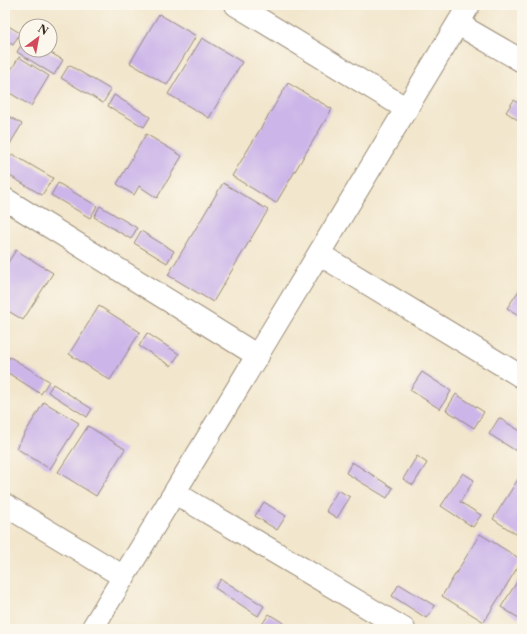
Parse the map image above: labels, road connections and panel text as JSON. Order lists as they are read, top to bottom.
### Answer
{
  "north": "top right"
}
